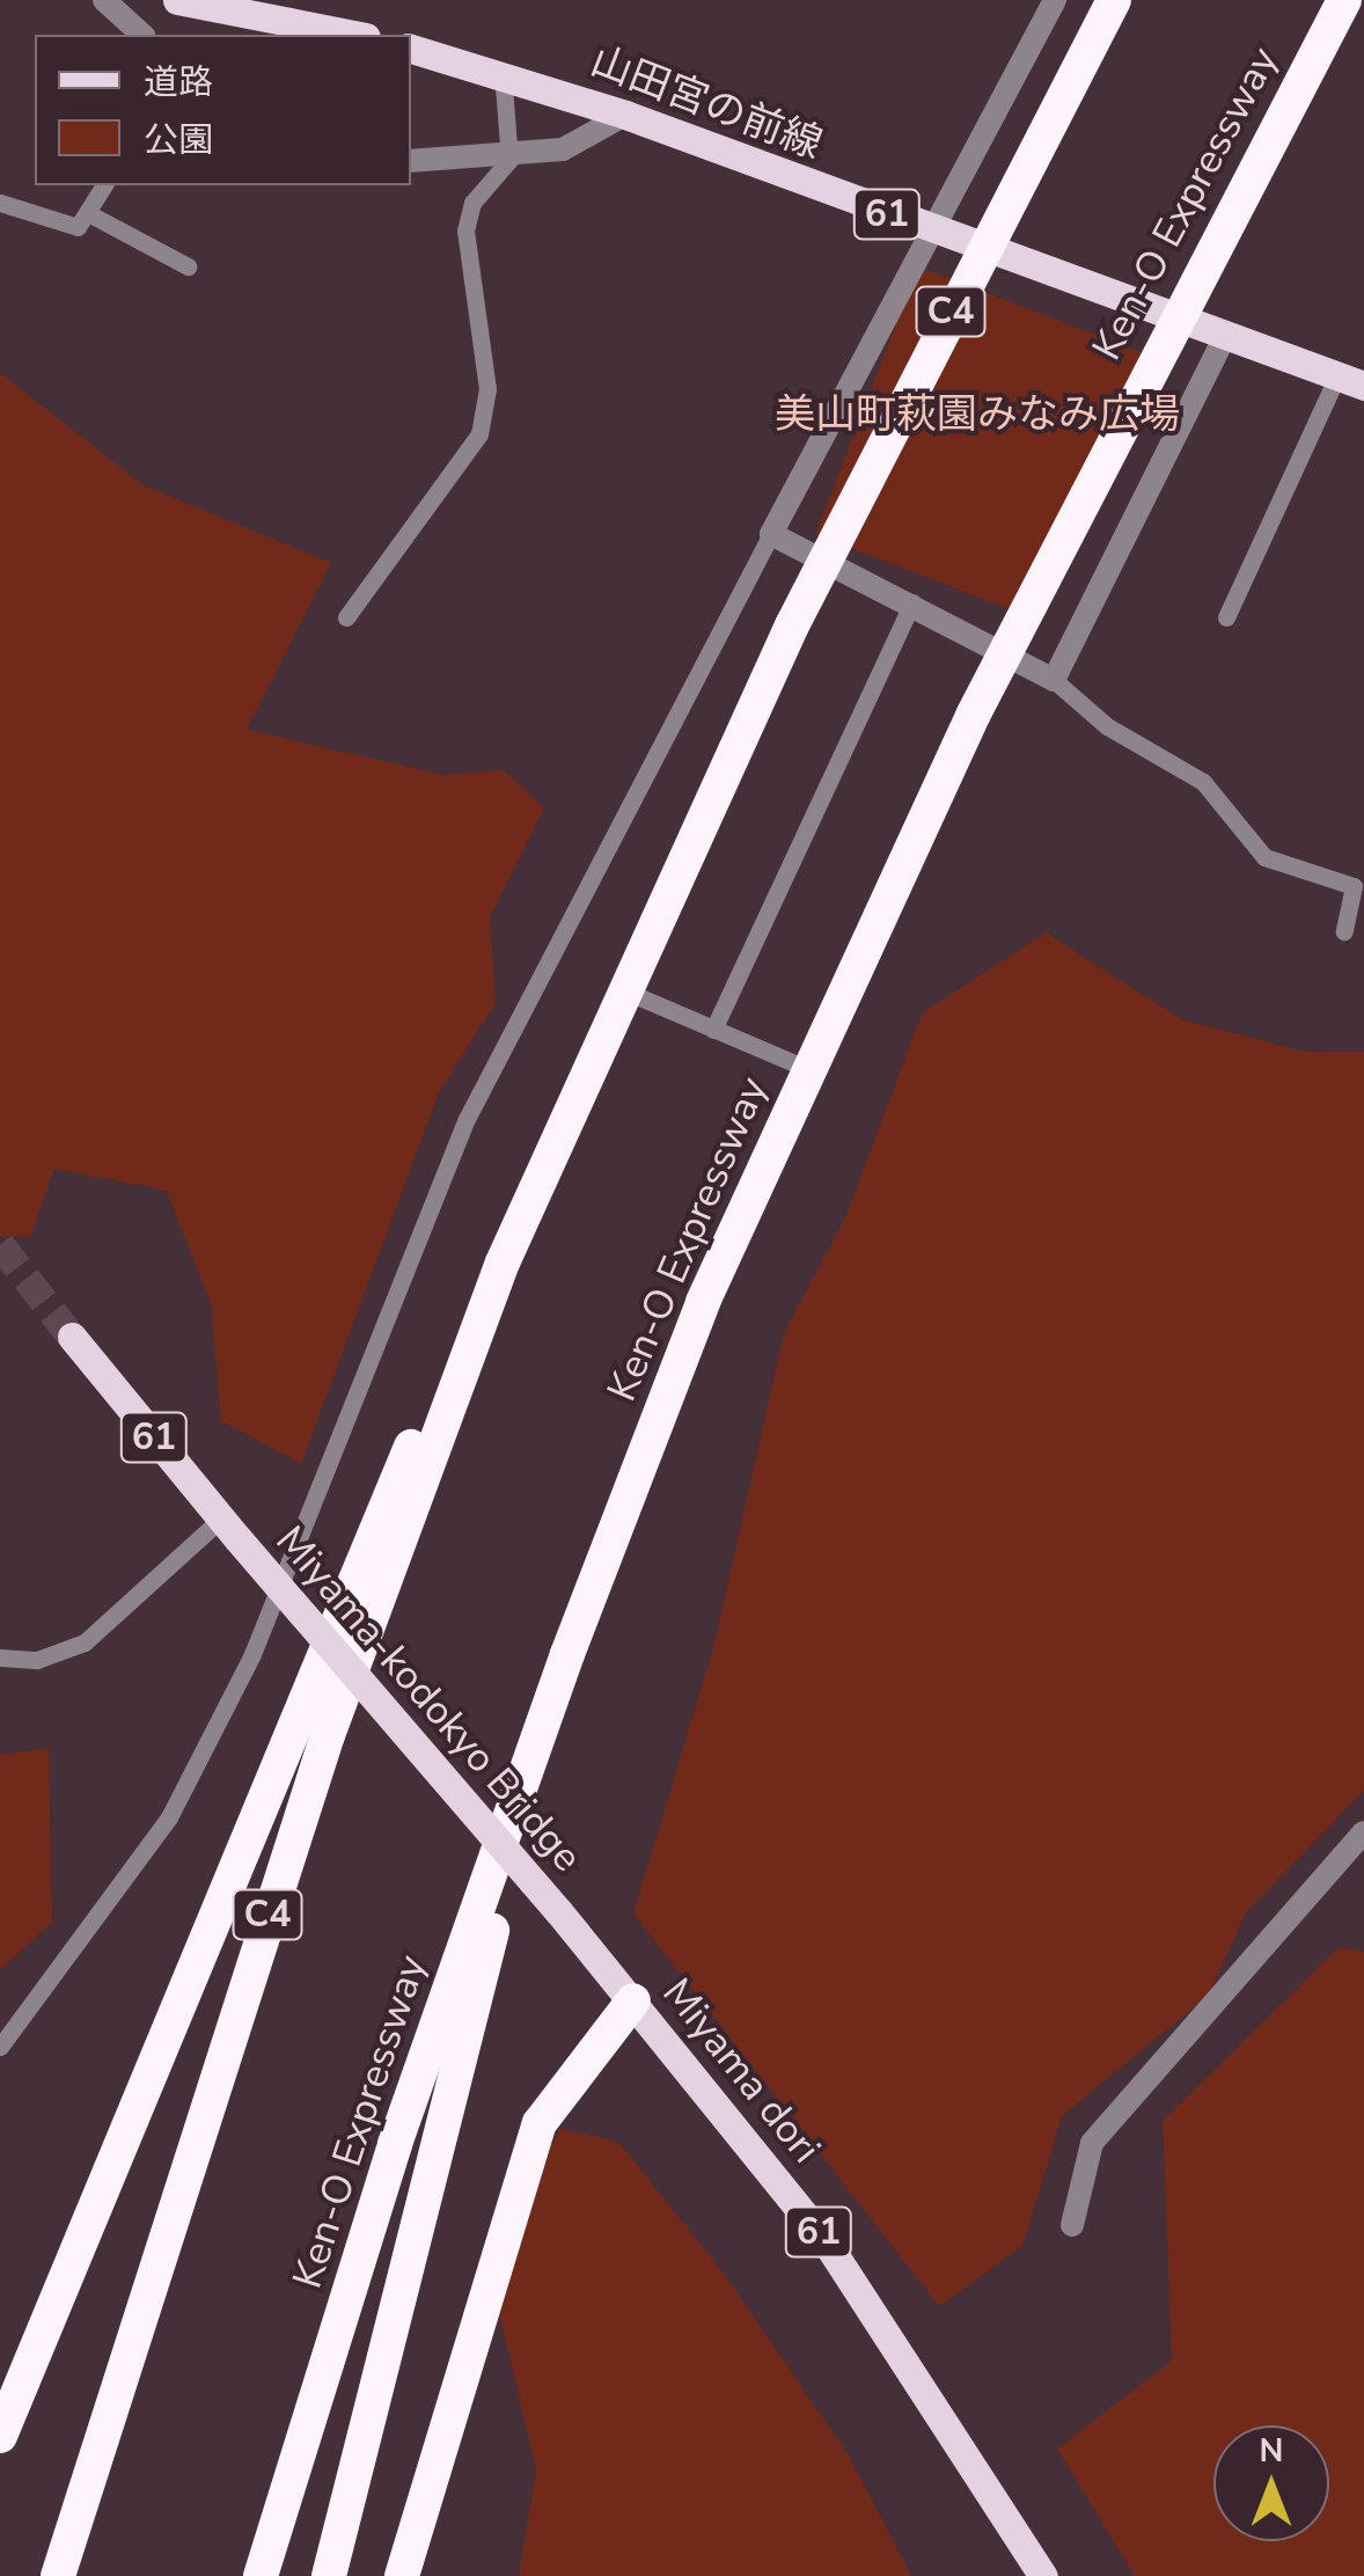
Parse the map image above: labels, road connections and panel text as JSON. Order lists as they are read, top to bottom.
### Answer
{
  "streets": {
    "highway": ["Ken-O Expressway", "C4"],
    "main road": [
      "山田宮の前線",
      "61",
      "Miyama-kodokyo Bridge",
      "Miyama dori"
    ]
  },
  "crossings": [
    ["61", "Miyama-kodokyo Bridge"],
    ["Miyama-kodokyo Bridge", "Miyama dori"]
  ],
  "parks": ["美山町萩園みなみ広場"],
  "legend": ["道路", "公園"],
  "north": "top"
}
